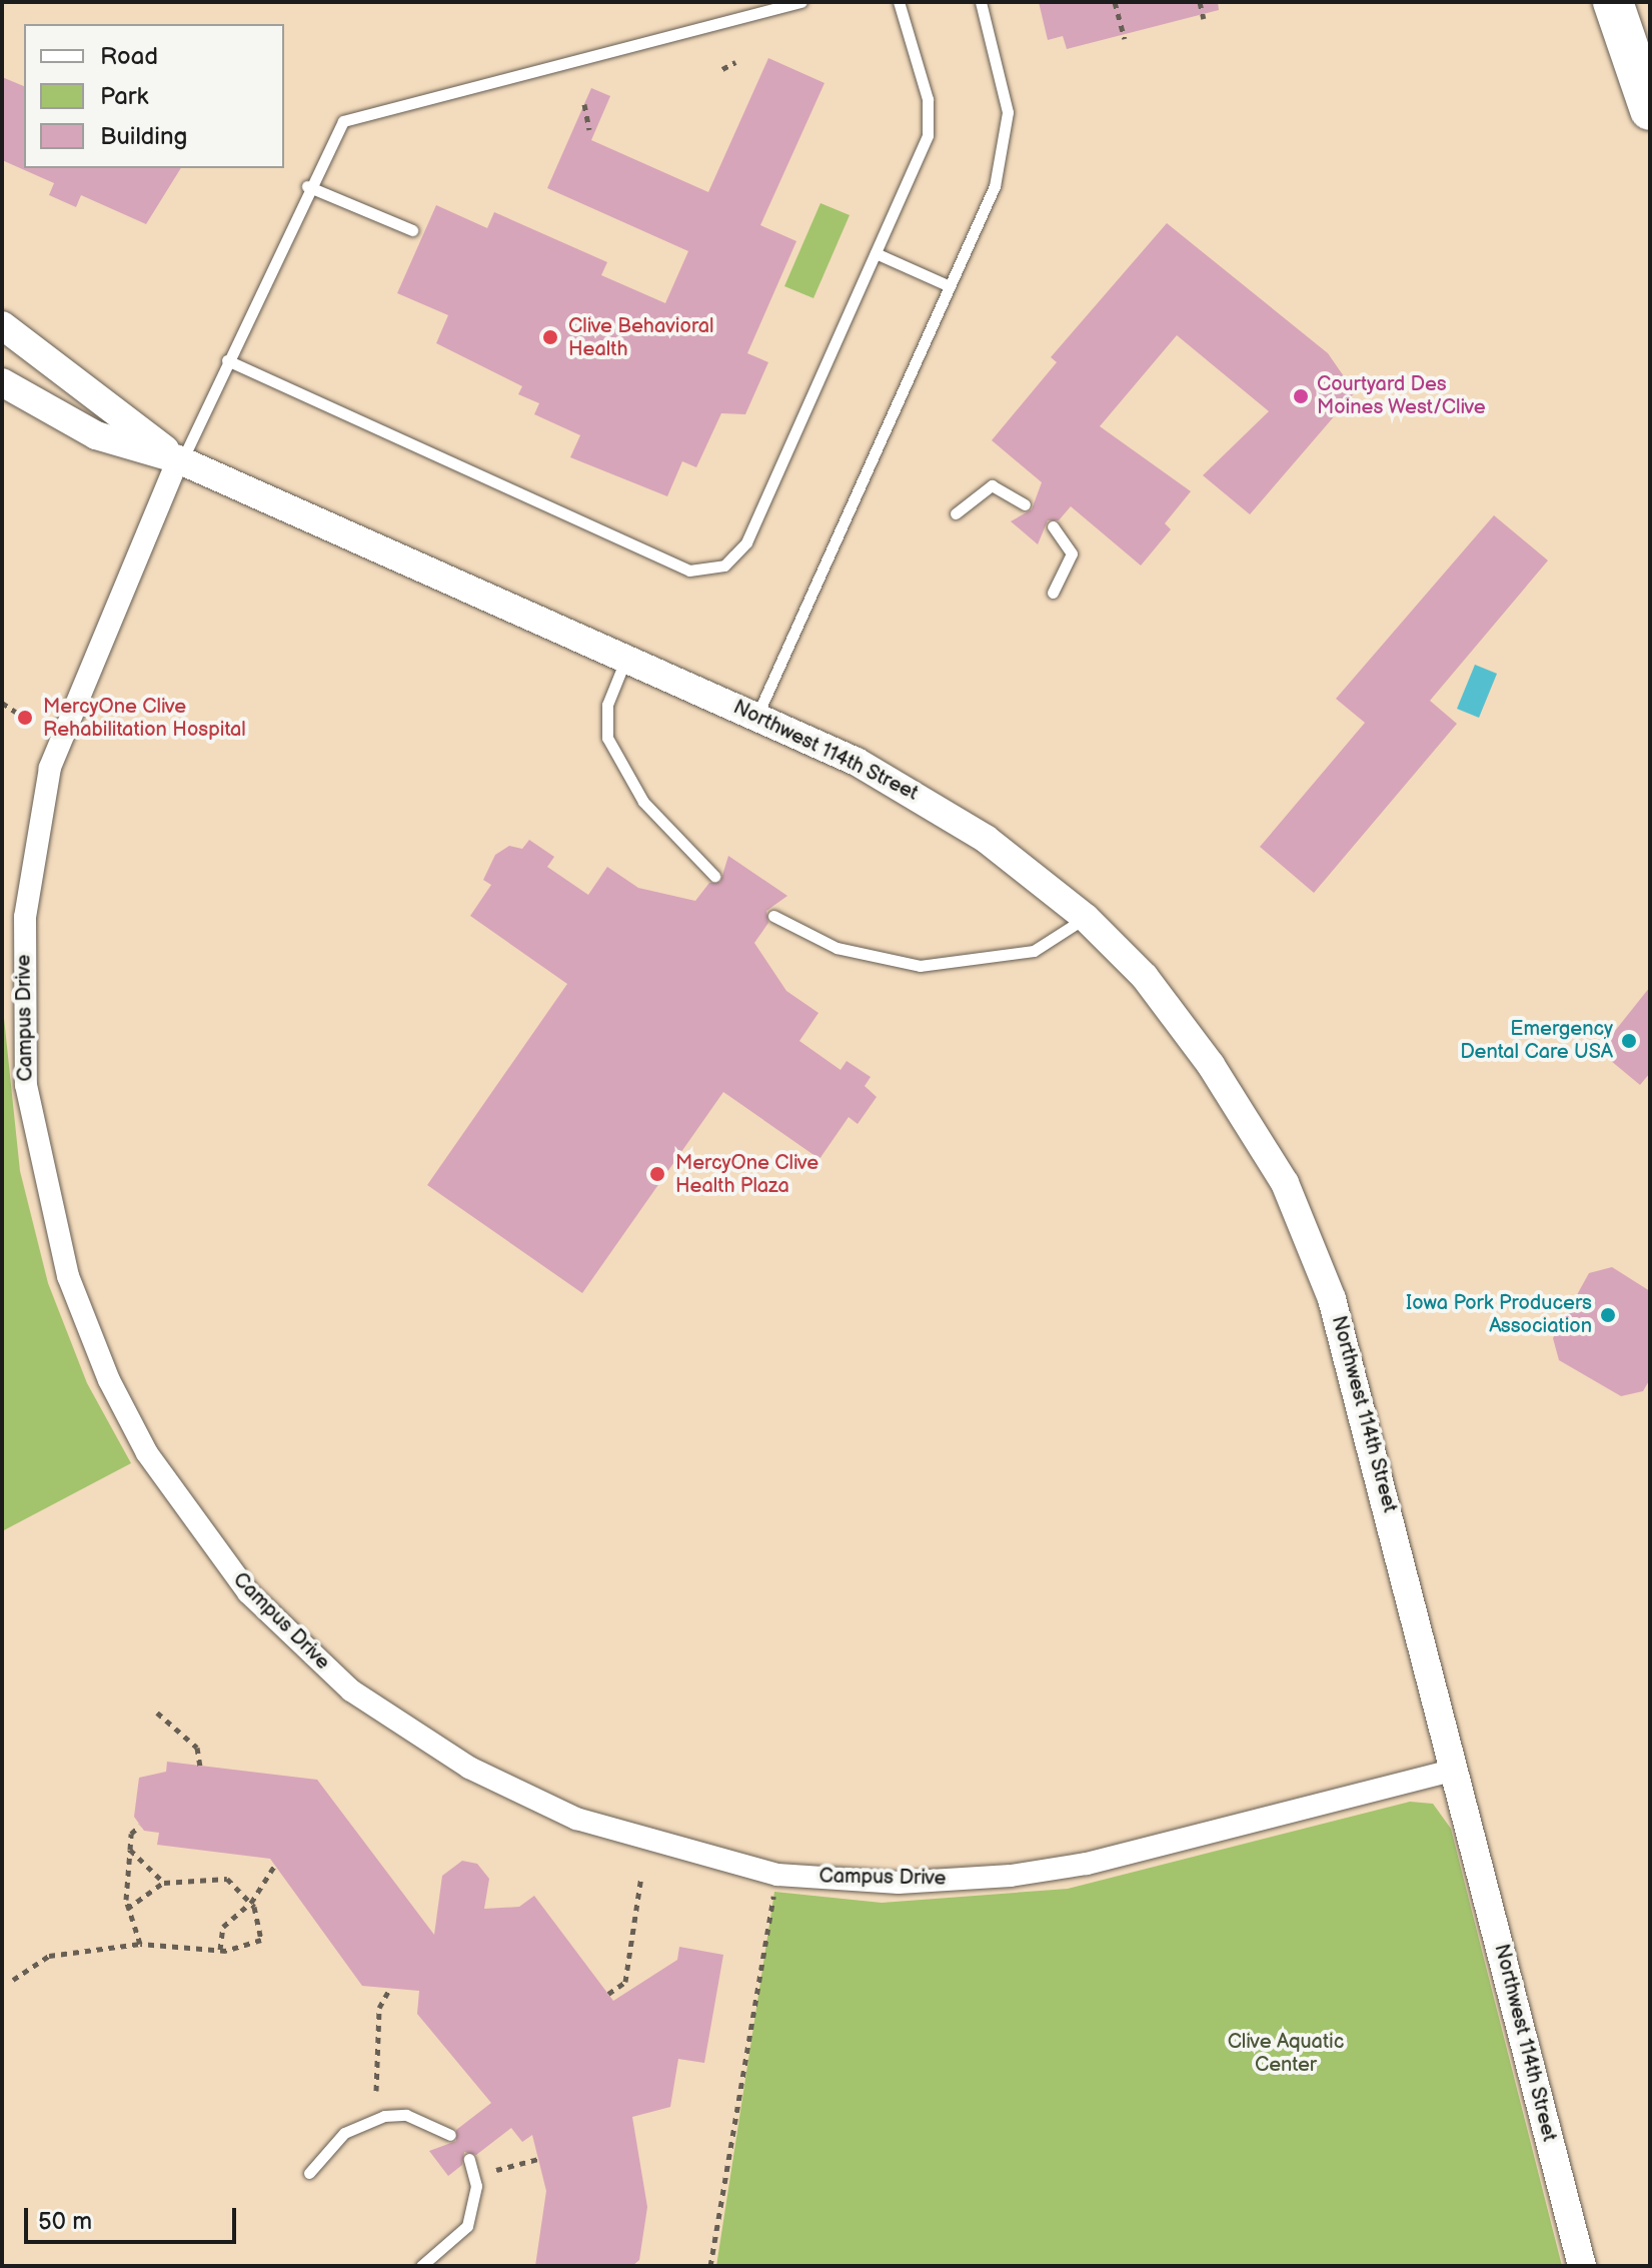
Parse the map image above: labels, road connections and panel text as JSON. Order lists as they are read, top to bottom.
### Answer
{
  "streets": {
    "street": ["Northwest 114th Street", "Campus Drive"]
  },
  "crossings": [
    ["Northwest 114th Street", "Campus Drive"]
  ],
  "parks": ["Clive Aquatic Center"],
  "places": [
    "Clive Behavioral Health",
    "Courtyard Des Moines West/Clive",
    "MercyOne Clive Rehabilitation Hospital",
    "Emergency Dental Care USA",
    "MercyOne Clive Health Plaza",
    "Iowa Pork Producers Association"
  ],
  "legend": ["Road", "Park", "Building"],
  "scale_bar": "50 m"
}
